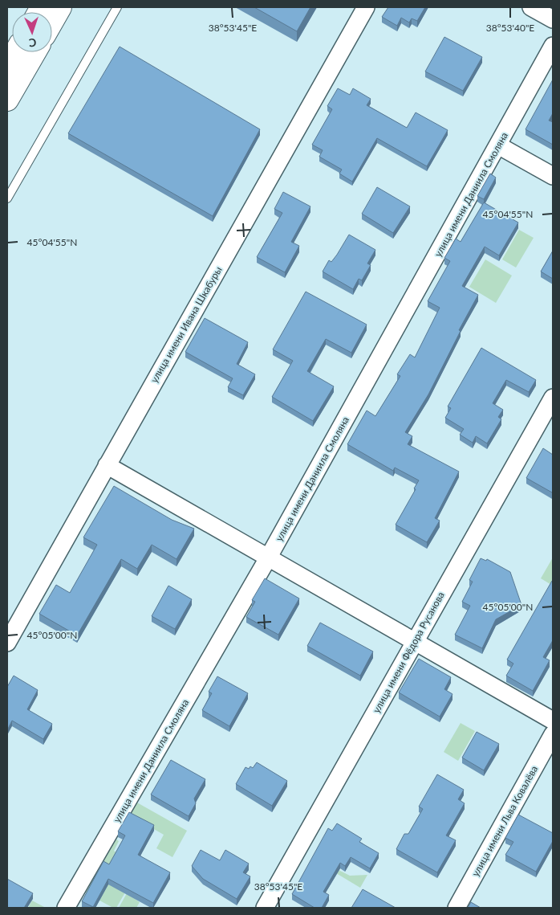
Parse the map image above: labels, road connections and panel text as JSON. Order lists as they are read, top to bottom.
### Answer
{
  "streets": {
    "street": [
      "улица имени Даниила Смоляна",
      "улица имени Ивана Шкабуры",
      "улица имени Фёдора Русанова",
      "улица имени Льва Ковалёва"
    ]
  },
  "north": "bottom",
  "coordinates": [
    "38°53'40\"E",
    "38°53'45\"E",
    "45°04'55\"N",
    "45°05'00\"N"
  ]
}
